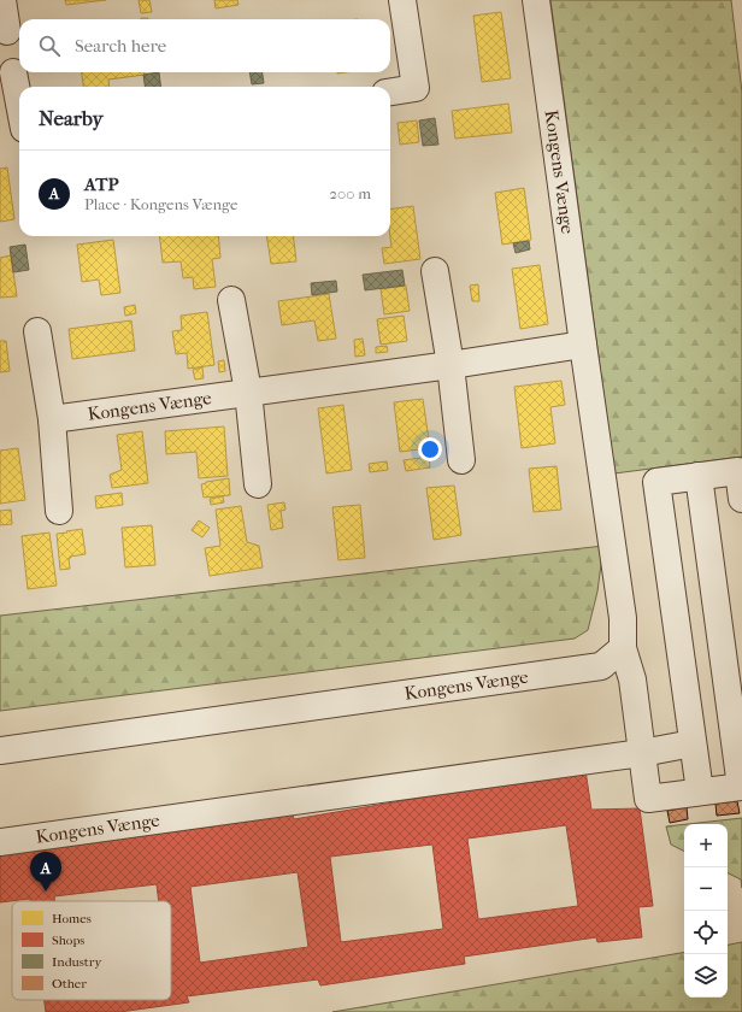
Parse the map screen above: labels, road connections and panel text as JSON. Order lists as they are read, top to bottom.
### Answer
{
  "streets": {
    "street": ["Kongens Vænge"]
  },
  "legend": [
    "Homes",
    "Shops",
    "Industry",
    "Other"
  ],
  "page": {
    "search": "Search here",
    "heading": "Nearby",
    "list": [
      {
        "mark": "A",
        "name": "ATP",
        "note": "Place · Kongens Vænge",
        "value": "200 m"
      }
    ],
    "map_buttons": ["+", "−"],
    "pins": "A"
  }
}
